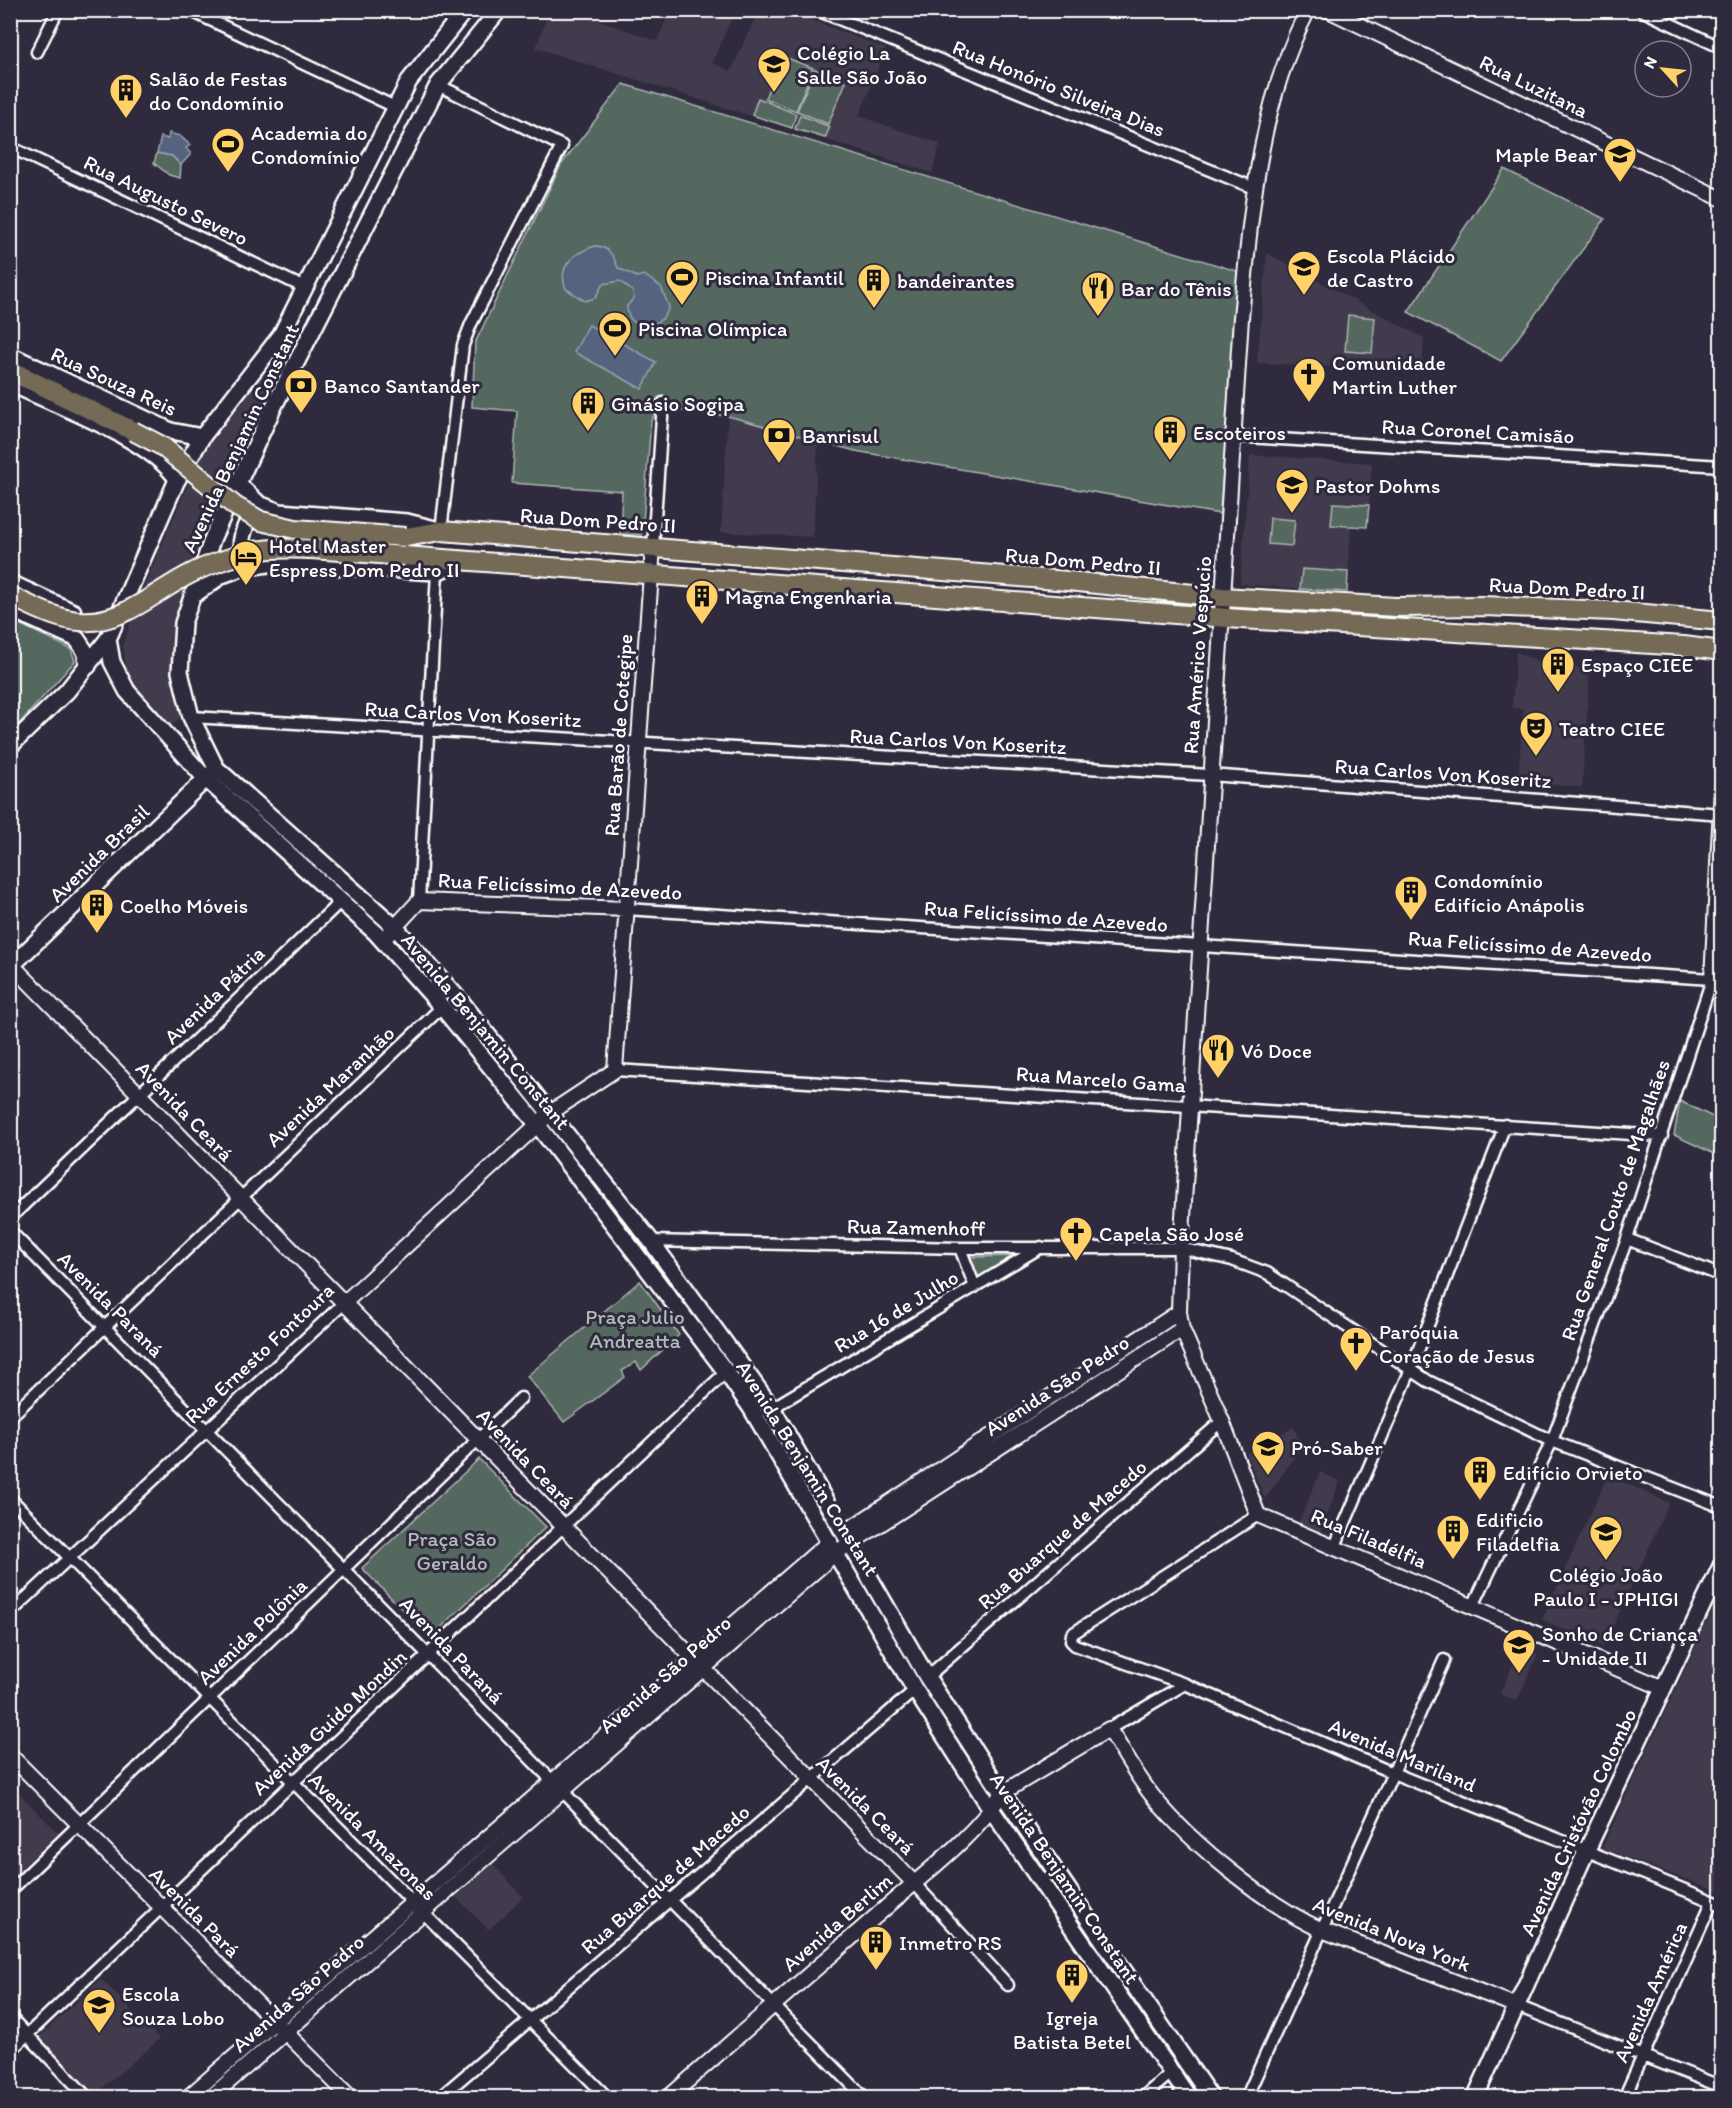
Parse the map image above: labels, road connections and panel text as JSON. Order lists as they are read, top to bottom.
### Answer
{
  "streets": {
    "main road": [
      "Rua Souza Reis",
      "Avenida Benjamin Constant",
      "Rua Dom Pedro II",
      "Avenida Brasil",
      "Avenida Cristóvão Colombo"
    ],
    "street": [
      "Rua Luzitana",
      "Rua Honório Silveira Dias",
      "Rua Augusto Severo",
      "Rua Coronel Camisão",
      "Rua Américo Vespúcio",
      "Rua Carlos Von Koseritz",
      "Rua Barão de Cotegipe",
      "Rua Felicíssimo de Azevedo",
      "Avenida Pátria",
      "Rua Marcelo Gama",
      "Avenida Maranhão",
      "Avenida Ceará",
      "Rua General Couto de Magalhães",
      "Rua Zamenhoff",
      "Avenida Paraná",
      "Rua 16 de Julho",
      "Rua Ernesto Fontoura",
      "Avenida São Pedro",
      "Rua Buarque de Macedo",
      "Rua Filadélfia",
      "Avenida Polônia",
      "Avenida Guido Mondin",
      "Avenida Mariland",
      "Avenida Amazonas",
      "Avenida Pará",
      "Avenida Berlim",
      "Avenida Nova York",
      "Avenida América"
    ]
  },
  "crossings": [
    ["Rua Honório Silveira Dias", "Rua Américo Vespúcio"],
    ["Rua Augusto Severo", "Avenida Benjamin Constant"],
    ["Rua Souza Reis", "Avenida Benjamin Constant"],
    ["Rua Coronel Camisão", "Rua Américo Vespúcio"],
    ["Avenida Benjamin Constant", "Rua Dom Pedro II"],
    ["Avenida Benjamin Constant", "Rua Carlos Von Koseritz"],
    ["Avenida Benjamin Constant", "Avenida Brasil"],
    ["Avenida Benjamin Constant", "Rua Felicíssimo de Azevedo"],
    ["Avenida Benjamin Constant", "Avenida Pátria"],
    ["Avenida Benjamin Constant", "Avenida Maranhão"],
    ["Avenida Benjamin Constant", "Rua Zamenhoff"],
    ["Avenida Benjamin Constant", "Rua 16 de Julho"],
    ["Avenida Benjamin Constant", "Rua Ernesto Fontoura"],
    ["Avenida Benjamin Constant", "Avenida São Pedro"],
    ["Avenida Benjamin Constant", "Rua Buarque de Macedo"],
    ["Avenida Benjamin Constant", "Avenida Guido Mondin"],
    ["Avenida Benjamin Constant", "Avenida Berlim"],
    ["Rua Dom Pedro II", "Rua Américo Vespúcio"],
    ["Rua Dom Pedro II", "Rua Barão de Cotegipe"],
    ["Rua Américo Vespúcio", "Rua Carlos Von Koseritz"],
    ["Rua Américo Vespúcio", "Rua Felicíssimo de Azevedo"],
    ["Rua Américo Vespúcio", "Rua Marcelo Gama"],
    ["Rua Américo Vespúcio", "Rua Zamenhoff"],
    ["Rua Américo Vespúcio", "Avenida São Pedro"],
    ["Rua Carlos Von Koseritz", "Rua Barão de Cotegipe"],
    ["Rua Carlos Von Koseritz", "Rua General Couto de Magalhães"],
    ["Rua Barão de Cotegipe", "Rua Felicíssimo de Azevedo"],
    ["Rua Barão de Cotegipe", "Rua Marcelo Gama"],
    ["Avenida Brasil", "Avenida Ceará"],
    ["Rua Felicíssimo de Azevedo", "Rua General Couto de Magalhães"],
    ["Avenida Pátria", "Avenida Ceará"],
    ["Rua Marcelo Gama", "Rua General Couto de Magalhães"],
    ["Avenida Maranhão", "Avenida Ceará"],
    ["Avenida Maranhão", "Avenida Paraná"],
    ["Avenida Ceará", "Rua Ernesto Fontoura"],
    ["Avenida Ceará", "Avenida São Pedro"],
    ["Avenida Ceará", "Rua Buarque de Macedo"],
    ["Avenida Ceará", "Avenida Polônia"],
    ["Avenida Ceará", "Avenida Guido Mondin"],
    ["Avenida Ceará", "Avenida Berlim"],
    ["Rua General Couto de Magalhães", "Rua Zamenhoff"],
    ["Rua General Couto de Magalhães", "Rua Filadélfia"],
    ["Rua Zamenhoff", "Rua 16 de Julho"],
    ["Avenida Paraná", "Rua Ernesto Fontoura"],
    ["Avenida Paraná", "Avenida São Pedro"],
    ["Avenida Paraná", "Rua Buarque de Macedo"],
    ["Avenida Paraná", "Avenida Polônia"],
    ["Avenida Paraná", "Avenida Guido Mondin"],
    ["Avenida Paraná", "Avenida Berlim"],
    ["Rua Ernesto Fontoura", "Avenida Amazonas"],
    ["Avenida São Pedro", "Avenida Amazonas"],
    ["Avenida São Pedro", "Avenida Pará"],
    ["Rua Buarque de Macedo", "Avenida Amazonas"],
    ["Rua Filadélfia", "Avenida Mariland"],
    ["Rua Filadélfia", "Avenida Cristóvão Colombo"],
    ["Avenida Polônia", "Avenida Amazonas"],
    ["Avenida Polônia", "Avenida Pará"],
    ["Avenida Guido Mondin", "Avenida Amazonas"],
    ["Avenida Guido Mondin", "Avenida Pará"],
    ["Avenida Mariland", "Avenida Cristóvão Colombo"],
    ["Avenida Mariland", "Avenida Berlim"],
    ["Avenida Mariland", "Avenida América"],
    ["Avenida Cristóvão Colombo", "Avenida Nova York"],
    ["Avenida Berlim", "Avenida Nova York"],
    ["Avenida Nova York", "Avenida América"]
  ],
  "parks": ["Praça Julio Andreatta", "Praça São Geraldo"],
  "places": {
    "school or university": [
      "Colégio La Salle São João",
      "Maple Bear",
      "Escola Plácido de Castro",
      "Pastor Dohms",
      "Pró-Saber",
      "Colégio João Paulo I - JPHIGI",
      "Sonho de Criança - Unidade II",
      "Escola Souza Lobo"
    ],
    "building": [
      "Salão de Festas do Condomínio",
      "bandeirantes",
      "Ginásio Sogipa",
      "Escoteiros",
      "Magna Engenharia",
      "Espaço CIEE",
      "Condomínio Edifício Anápolis",
      "Coelho Móveis",
      "Edifício Orvieto",
      "Edificio Filadelfia",
      "Inmetro RS",
      "Igreja Batista Betel"
    ],
    "sports": ["Academia do Condomínio", "Piscina Infantil", "Piscina Olímpica"],
    "restaurant": ["Bar do Tênis", "Vó Doce"],
    "church": ["Comunidade Martin Luther", "Capela São José", "Paróquia Coração de Jesus"],
    "bank": ["Banco Santander", "Banrisul"],
    "hotel": ["Hotel Master Espress Dom Pedro II"],
    "theatre": ["Teatro CIEE"]
  },
  "north": "top left"
}
